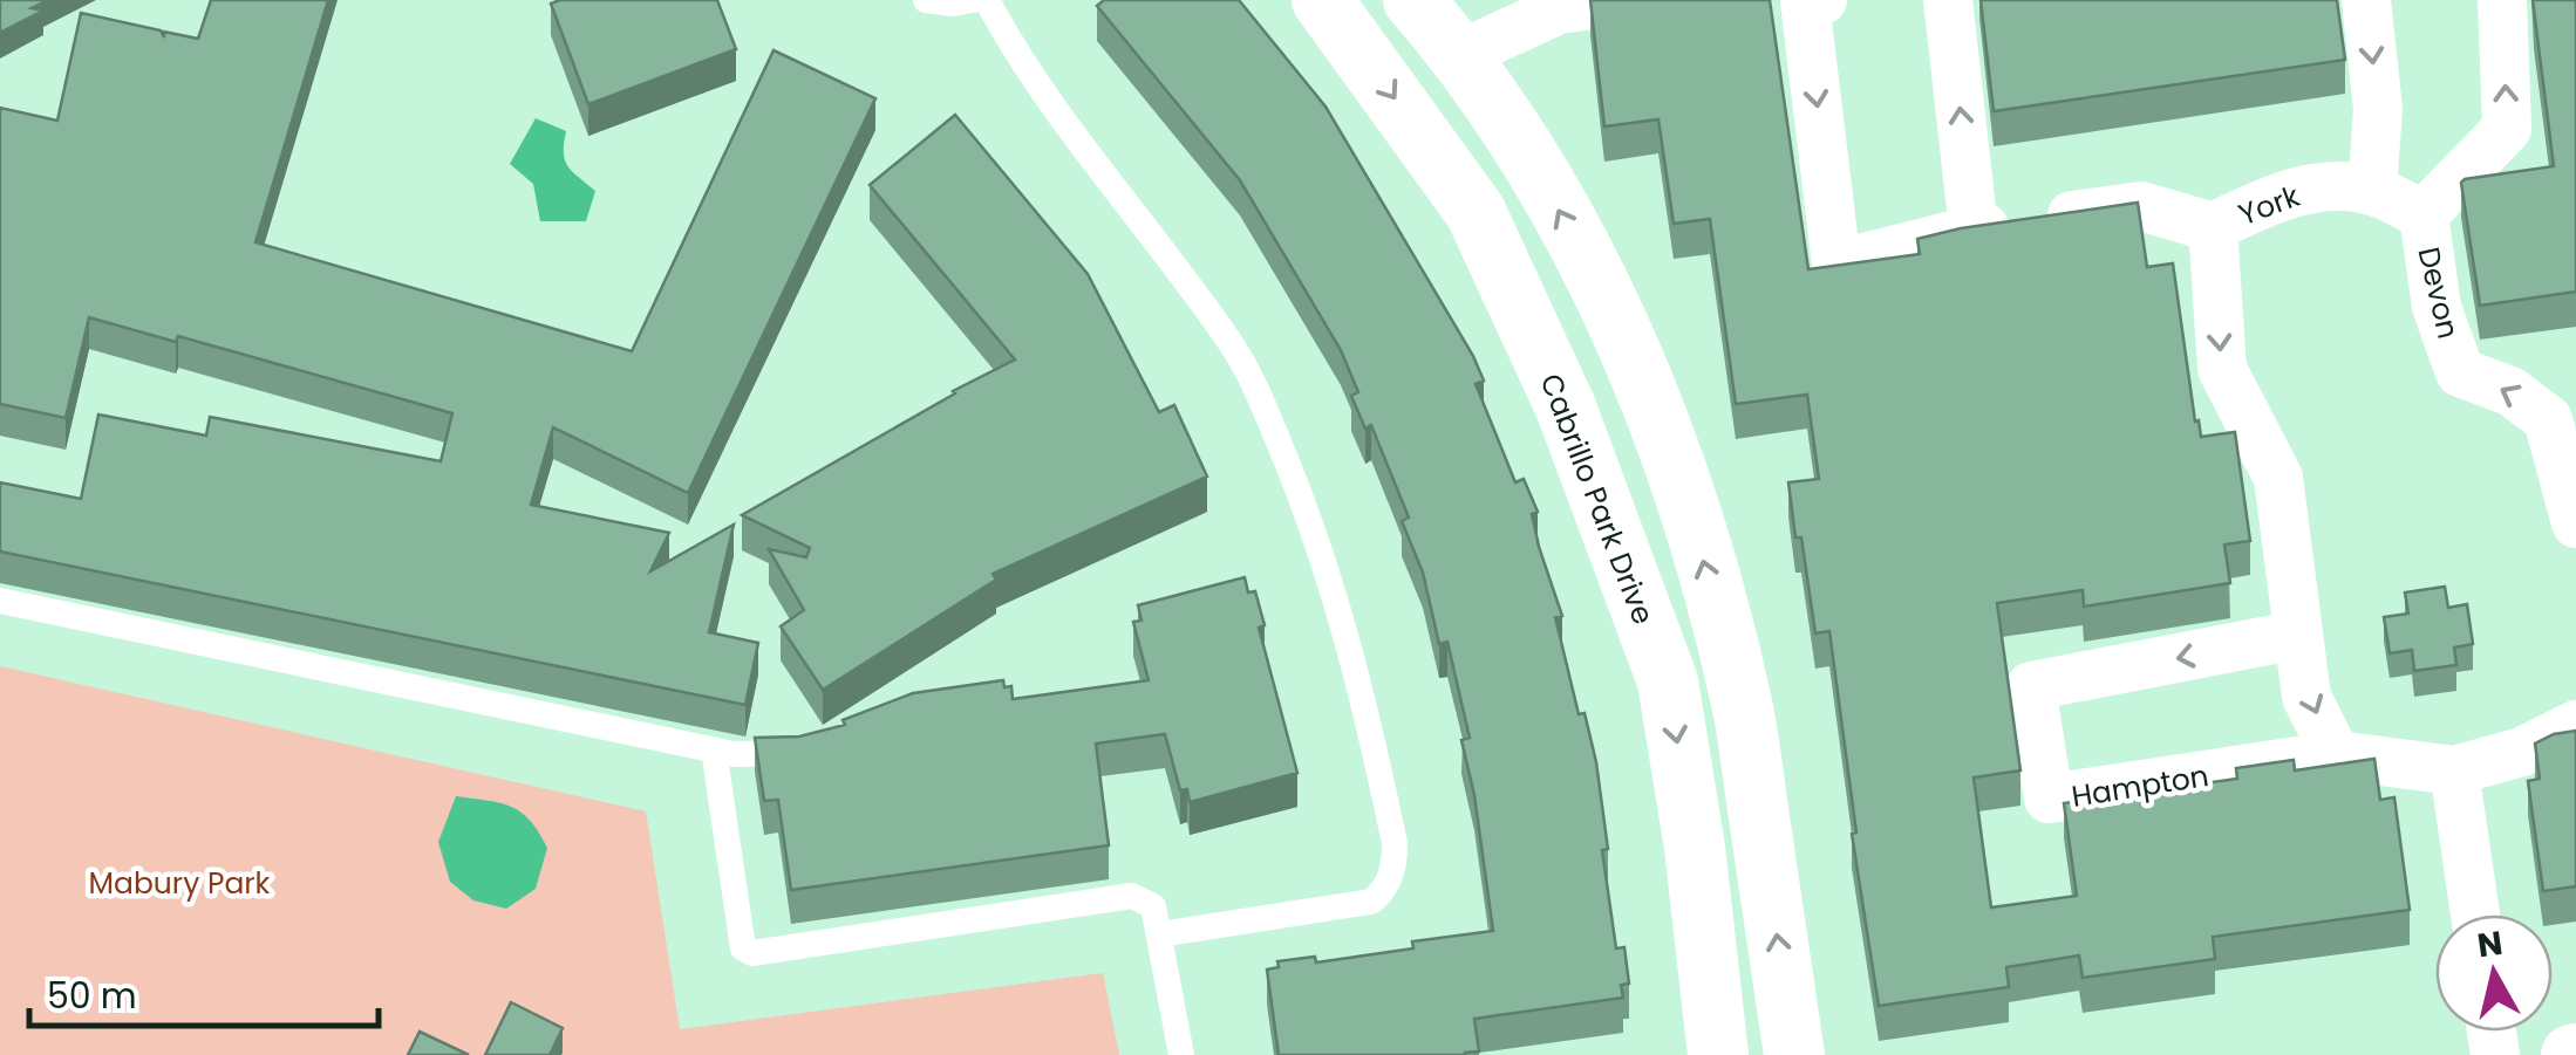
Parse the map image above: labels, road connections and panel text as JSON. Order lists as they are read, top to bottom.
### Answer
{
  "streets": {
    "street": [
      "York",
      "Devon",
      "Cabrillo Park Drive",
      "Hampton"
    ]
  },
  "crossings": [
    ["York", "Devon"]
  ],
  "parks": ["Mabury Park"],
  "scale_bar": "50 m",
  "north": "top"
}
